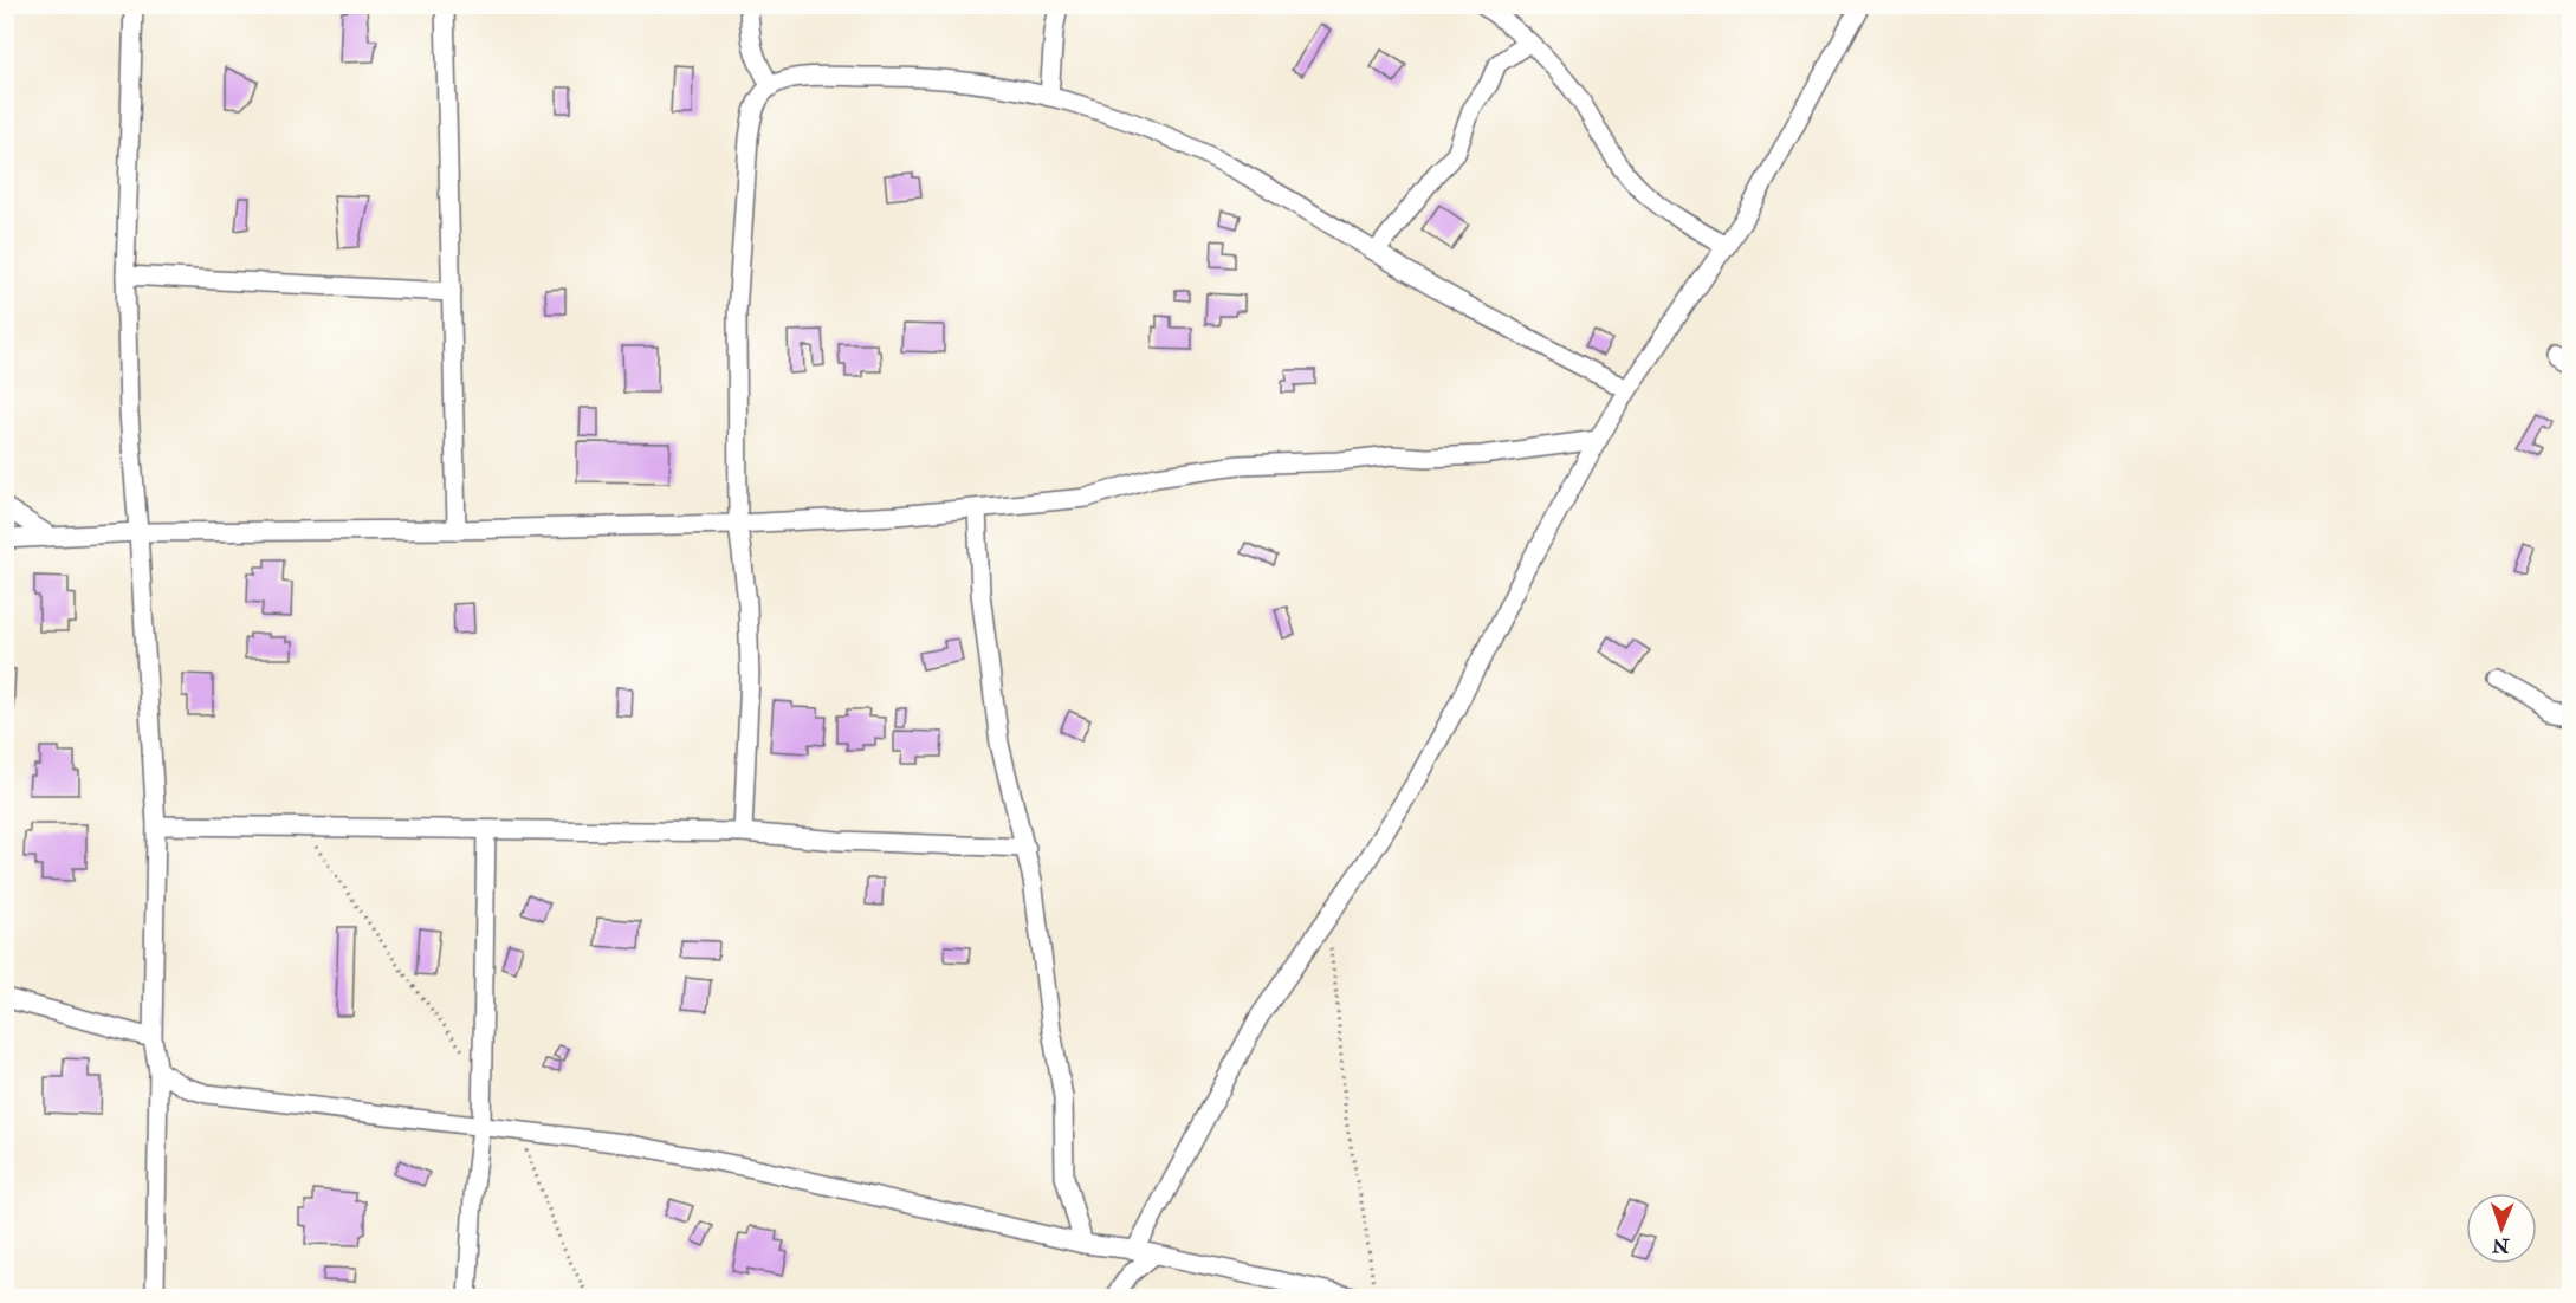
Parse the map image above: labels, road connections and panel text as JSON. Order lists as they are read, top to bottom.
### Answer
{
  "north": "bottom"
}
